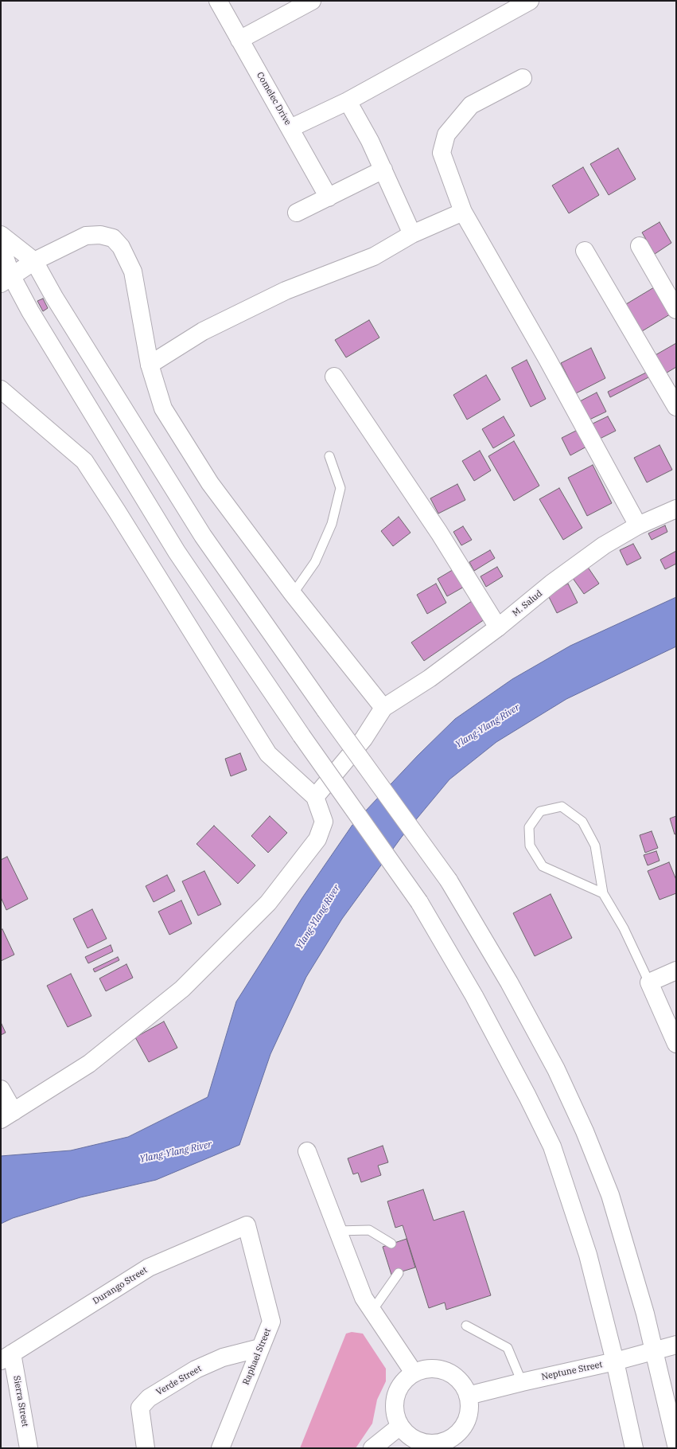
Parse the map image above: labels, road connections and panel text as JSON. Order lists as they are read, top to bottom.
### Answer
{
  "streets": {
    "street": [
      "Comelec Drive",
      "M. Salud",
      "Durango Street",
      "Raphael Street",
      "Neptune Street",
      "Verde Street",
      "Sierra Street"
    ]
  },
  "crossings": [
    ["Durango Street", "Raphael Street"],
    ["Durango Street", "Sierra Street"],
    ["Raphael Street", "Verde Street"]
  ],
  "water": ["Ylang-Ylang River"]
}
